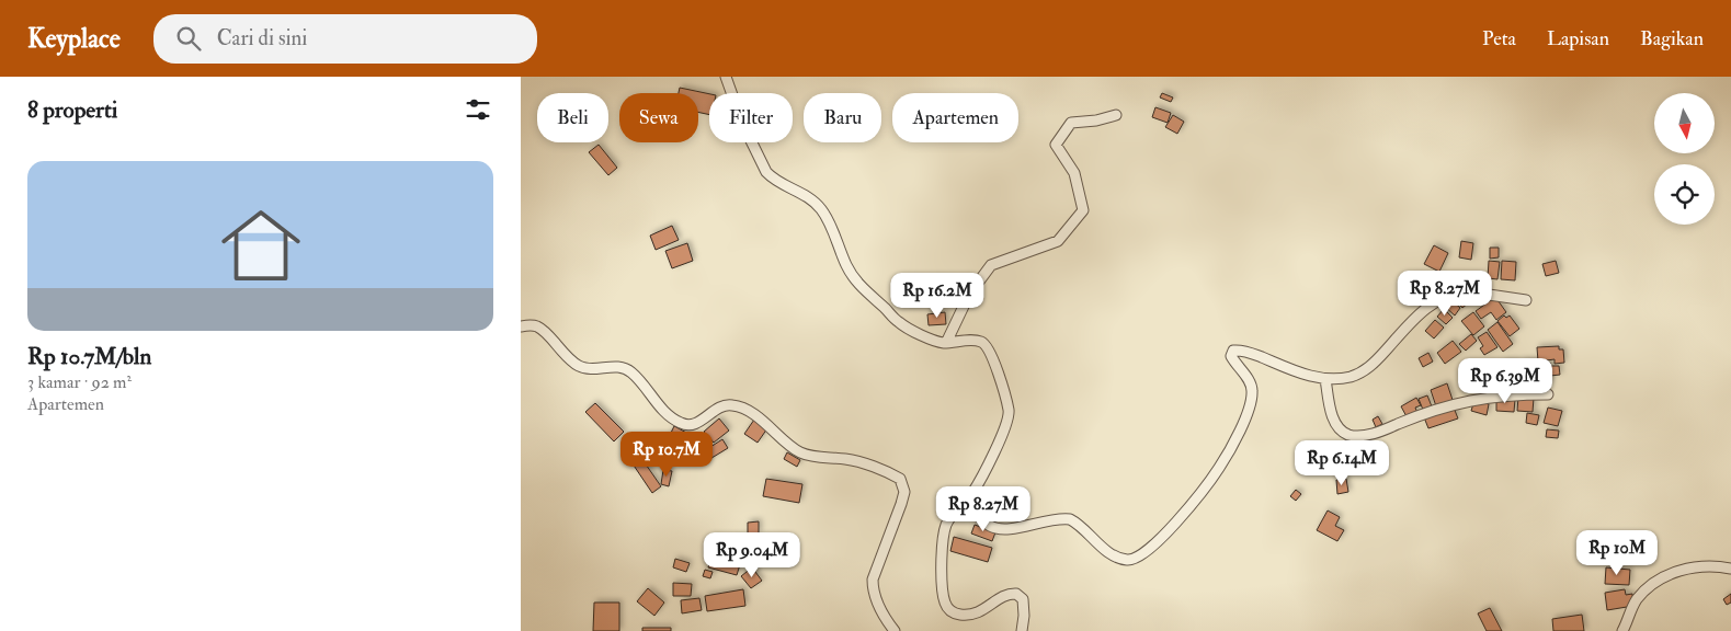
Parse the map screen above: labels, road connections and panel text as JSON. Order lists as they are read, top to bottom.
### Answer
{
  "north": "bottom",
  "page": {
    "header": "Keyplace",
    "search": "Cari di sini",
    "nav": ["Peta", "Lapisan", "Bagikan"],
    "heading": "8 properti",
    "chip": [
      "Beli",
      "Sewa",
      "Filter",
      "Baru",
      "Apartemen"
    ],
    "list": [
      {
        "name": "Rp 10.7M/bln",
        "note": "3 kamar · 92 m² · Apartemen"
      }
    ],
    "price": [
      "Rp 8.27M",
      "Rp 16.2M",
      "Rp 6.39M",
      "Rp 10.7M",
      "Rp 6.14M",
      "Rp 8.27M",
      "Rp 10M",
      "Rp 9.04M"
    ]
  }
}
